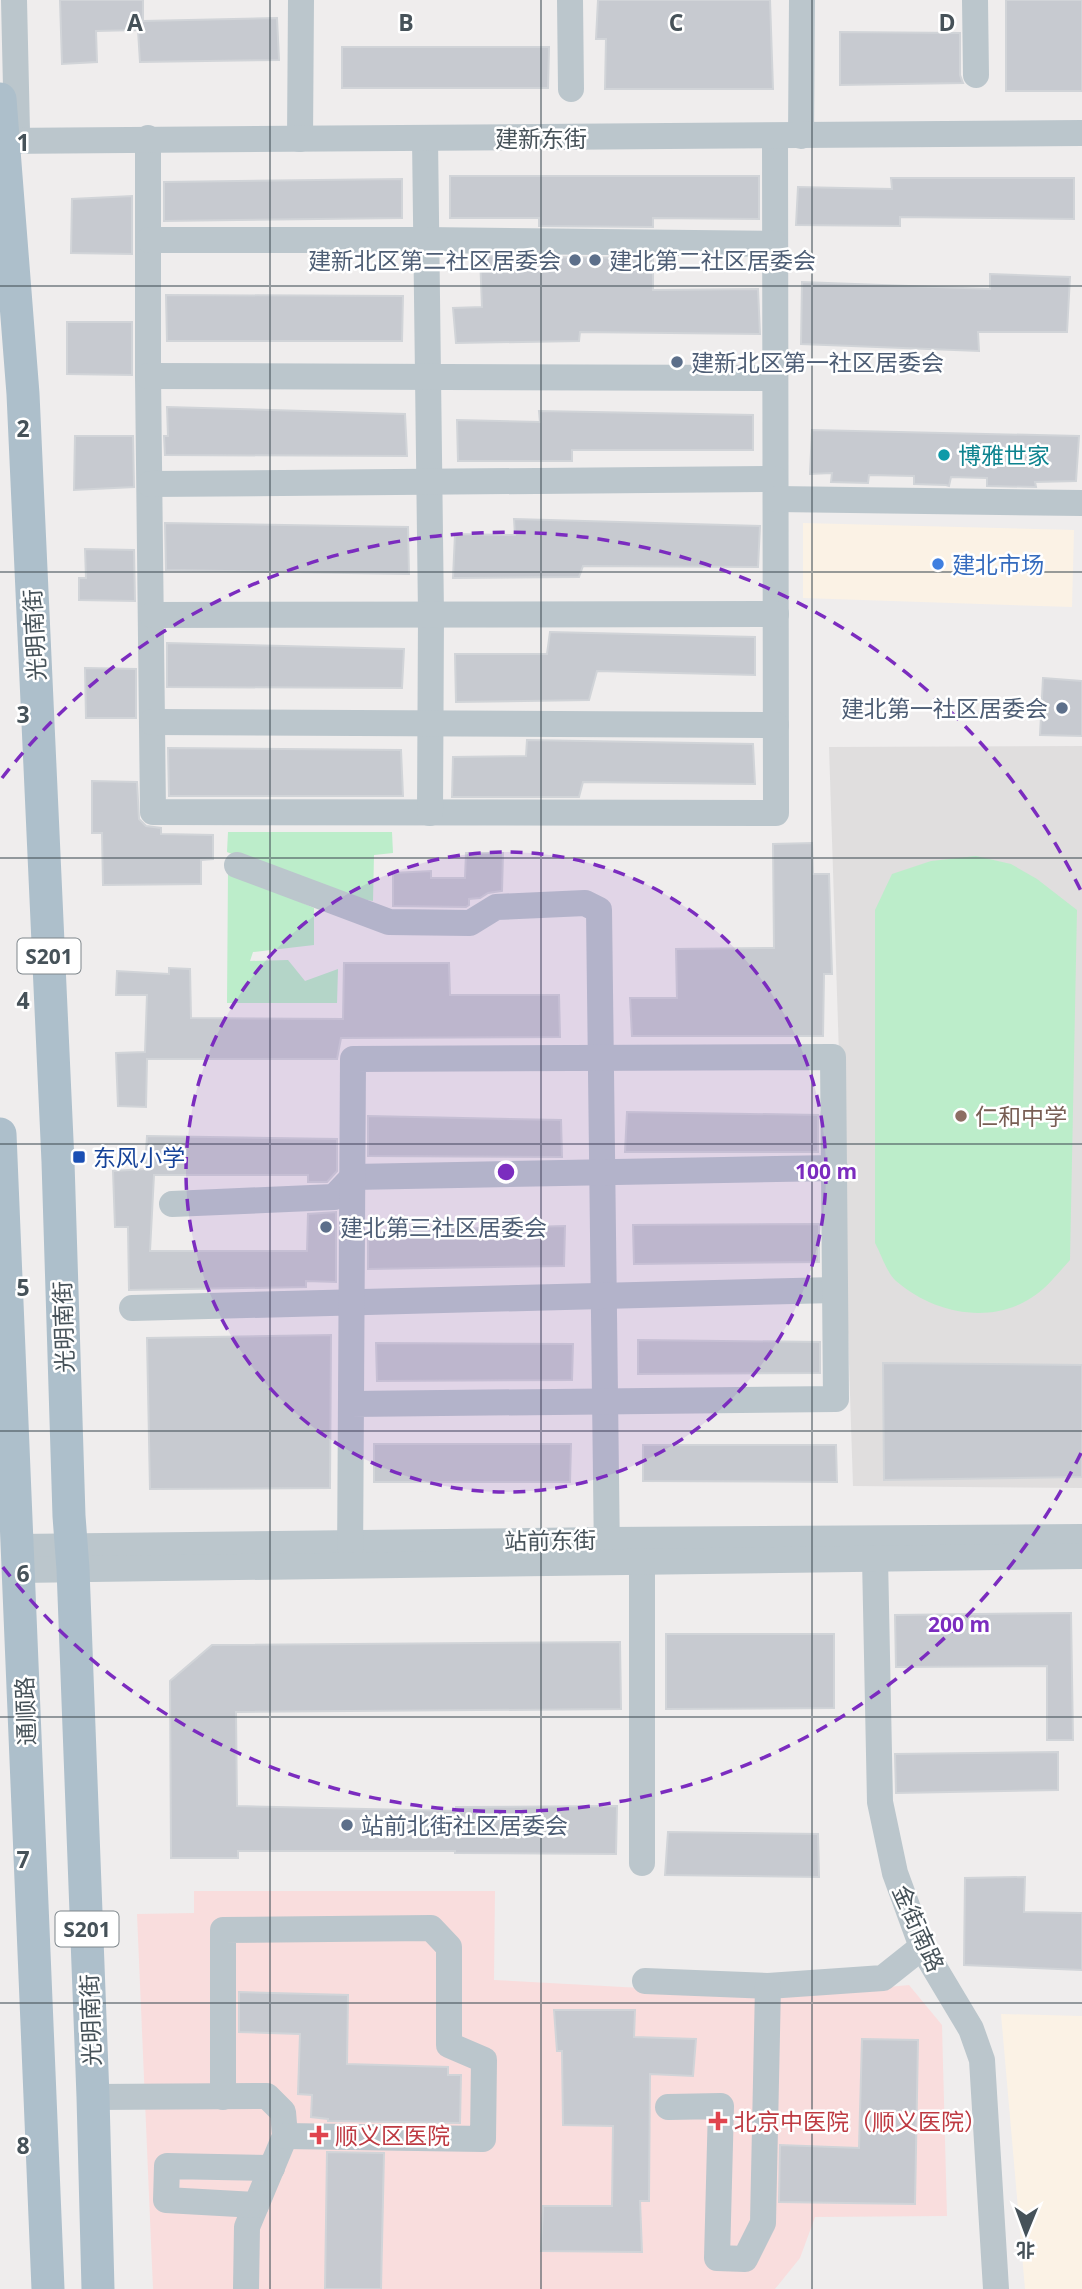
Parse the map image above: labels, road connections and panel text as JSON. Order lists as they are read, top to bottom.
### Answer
{
  "streets": {
    "main road": ["光明南街", "S201", "通顺路"],
    "street": ["建新东街", "站前东街", "金街南路"]
  },
  "crossings": [
    ["建新东街", "S201"],
    ["光明南街", "S201"],
    ["光明南街", "站前东街"],
    ["站前东街", "通顺路"],
    ["站前东街", "金街南路"]
  ],
  "places": {
    "other": [
      "建新北区第二社区居委会",
      "建北第二社区居委会",
      "建新北区第一社区居委会",
      "博雅世家",
      "建北市场",
      "建北第一社区居委会",
      "仁和中学",
      "建北第三社区居委会",
      "站前北街社区居委会"
    ],
    "transit": ["东风小学"],
    "health": ["北京中医院（顺义医院）", "顺义区医院"]
  },
  "north": "bottom",
  "grid": {
    "columns": [
      "A",
      "B",
      "C",
      "D"
    ],
    "rows": [
      "1",
      "2",
      "3",
      "4",
      "5",
      "6",
      "7",
      "8"
    ]
  },
  "rings": ["100 m", "200 m"]
}
